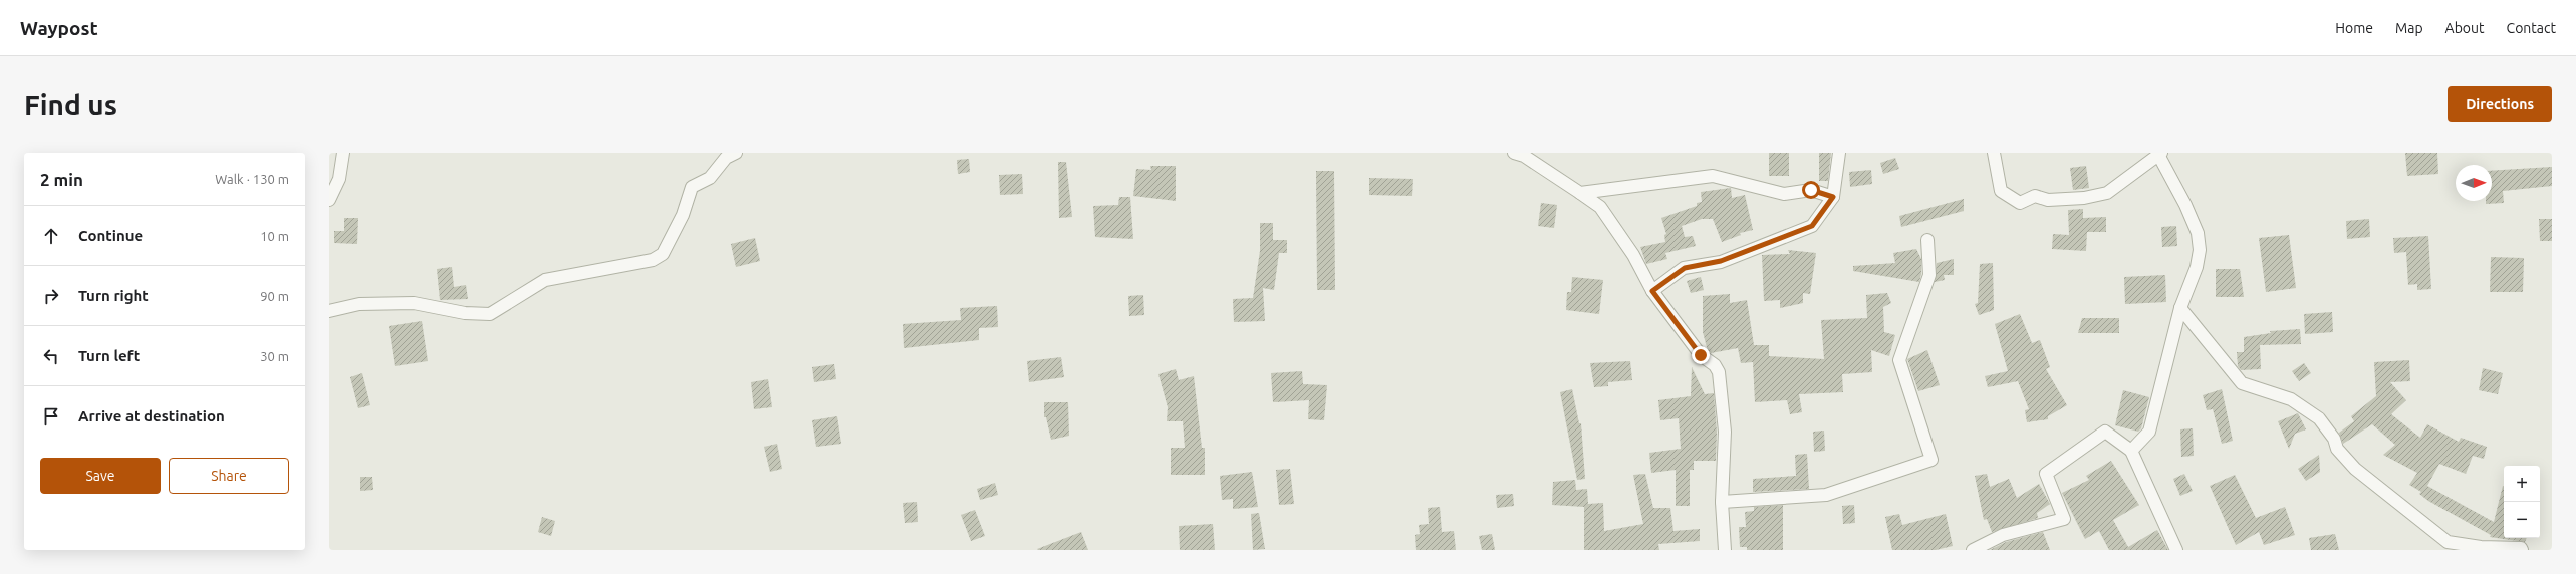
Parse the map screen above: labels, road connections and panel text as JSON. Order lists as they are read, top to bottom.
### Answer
{
  "north": "right",
  "page": {
    "header": "Waypost",
    "nav": [
      "Home",
      "Map",
      "About",
      "Contact"
    ],
    "buttons": [
      "Directions",
      ["Save", "Share"]
    ],
    "title": "Find us",
    "heading": ["2 min", "Walk · 130 m"],
    "list": [
      ["Continue", "10 m"],
      ["Turn right", "90 m"],
      ["Turn left", "30 m"],
      "Arrive at destination"
    ],
    "map_buttons": ["+", "−"]
  }
}
